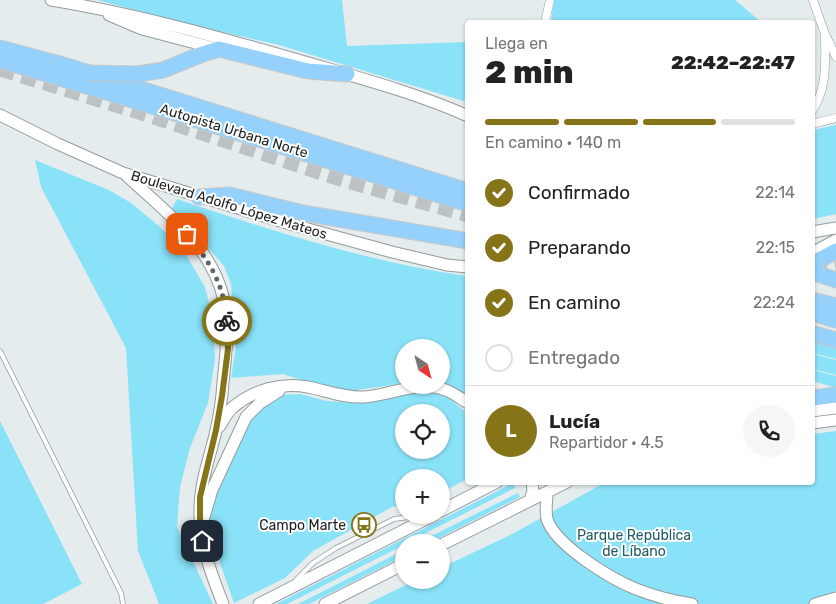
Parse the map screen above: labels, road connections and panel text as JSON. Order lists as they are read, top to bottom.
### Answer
{
  "streets": {
    "highway": ["Autopista Urbana Norte"],
    "main road": ["Boulevard Adolfo López Mateos"]
  },
  "parks": ["Parque República de Líbano"],
  "places": {
    "bus stop": ["Campo Marte"]
  },
  "north": "bottom right",
  "page": {
    "heading": ["2 min", "Llega en", "22:42–22:47"],
    "panel": ["Lucía", "Repartidor · 4.5"],
    "bar": "En camino · 140 m",
    "list": [
      ["Confirmado", "22:14"],
      ["Preparando", "22:15"],
      ["En camino", "22:24"],
      "Entregado"
    ],
    "map_buttons": ["+", "−"],
    "round": "L"
  }
}
